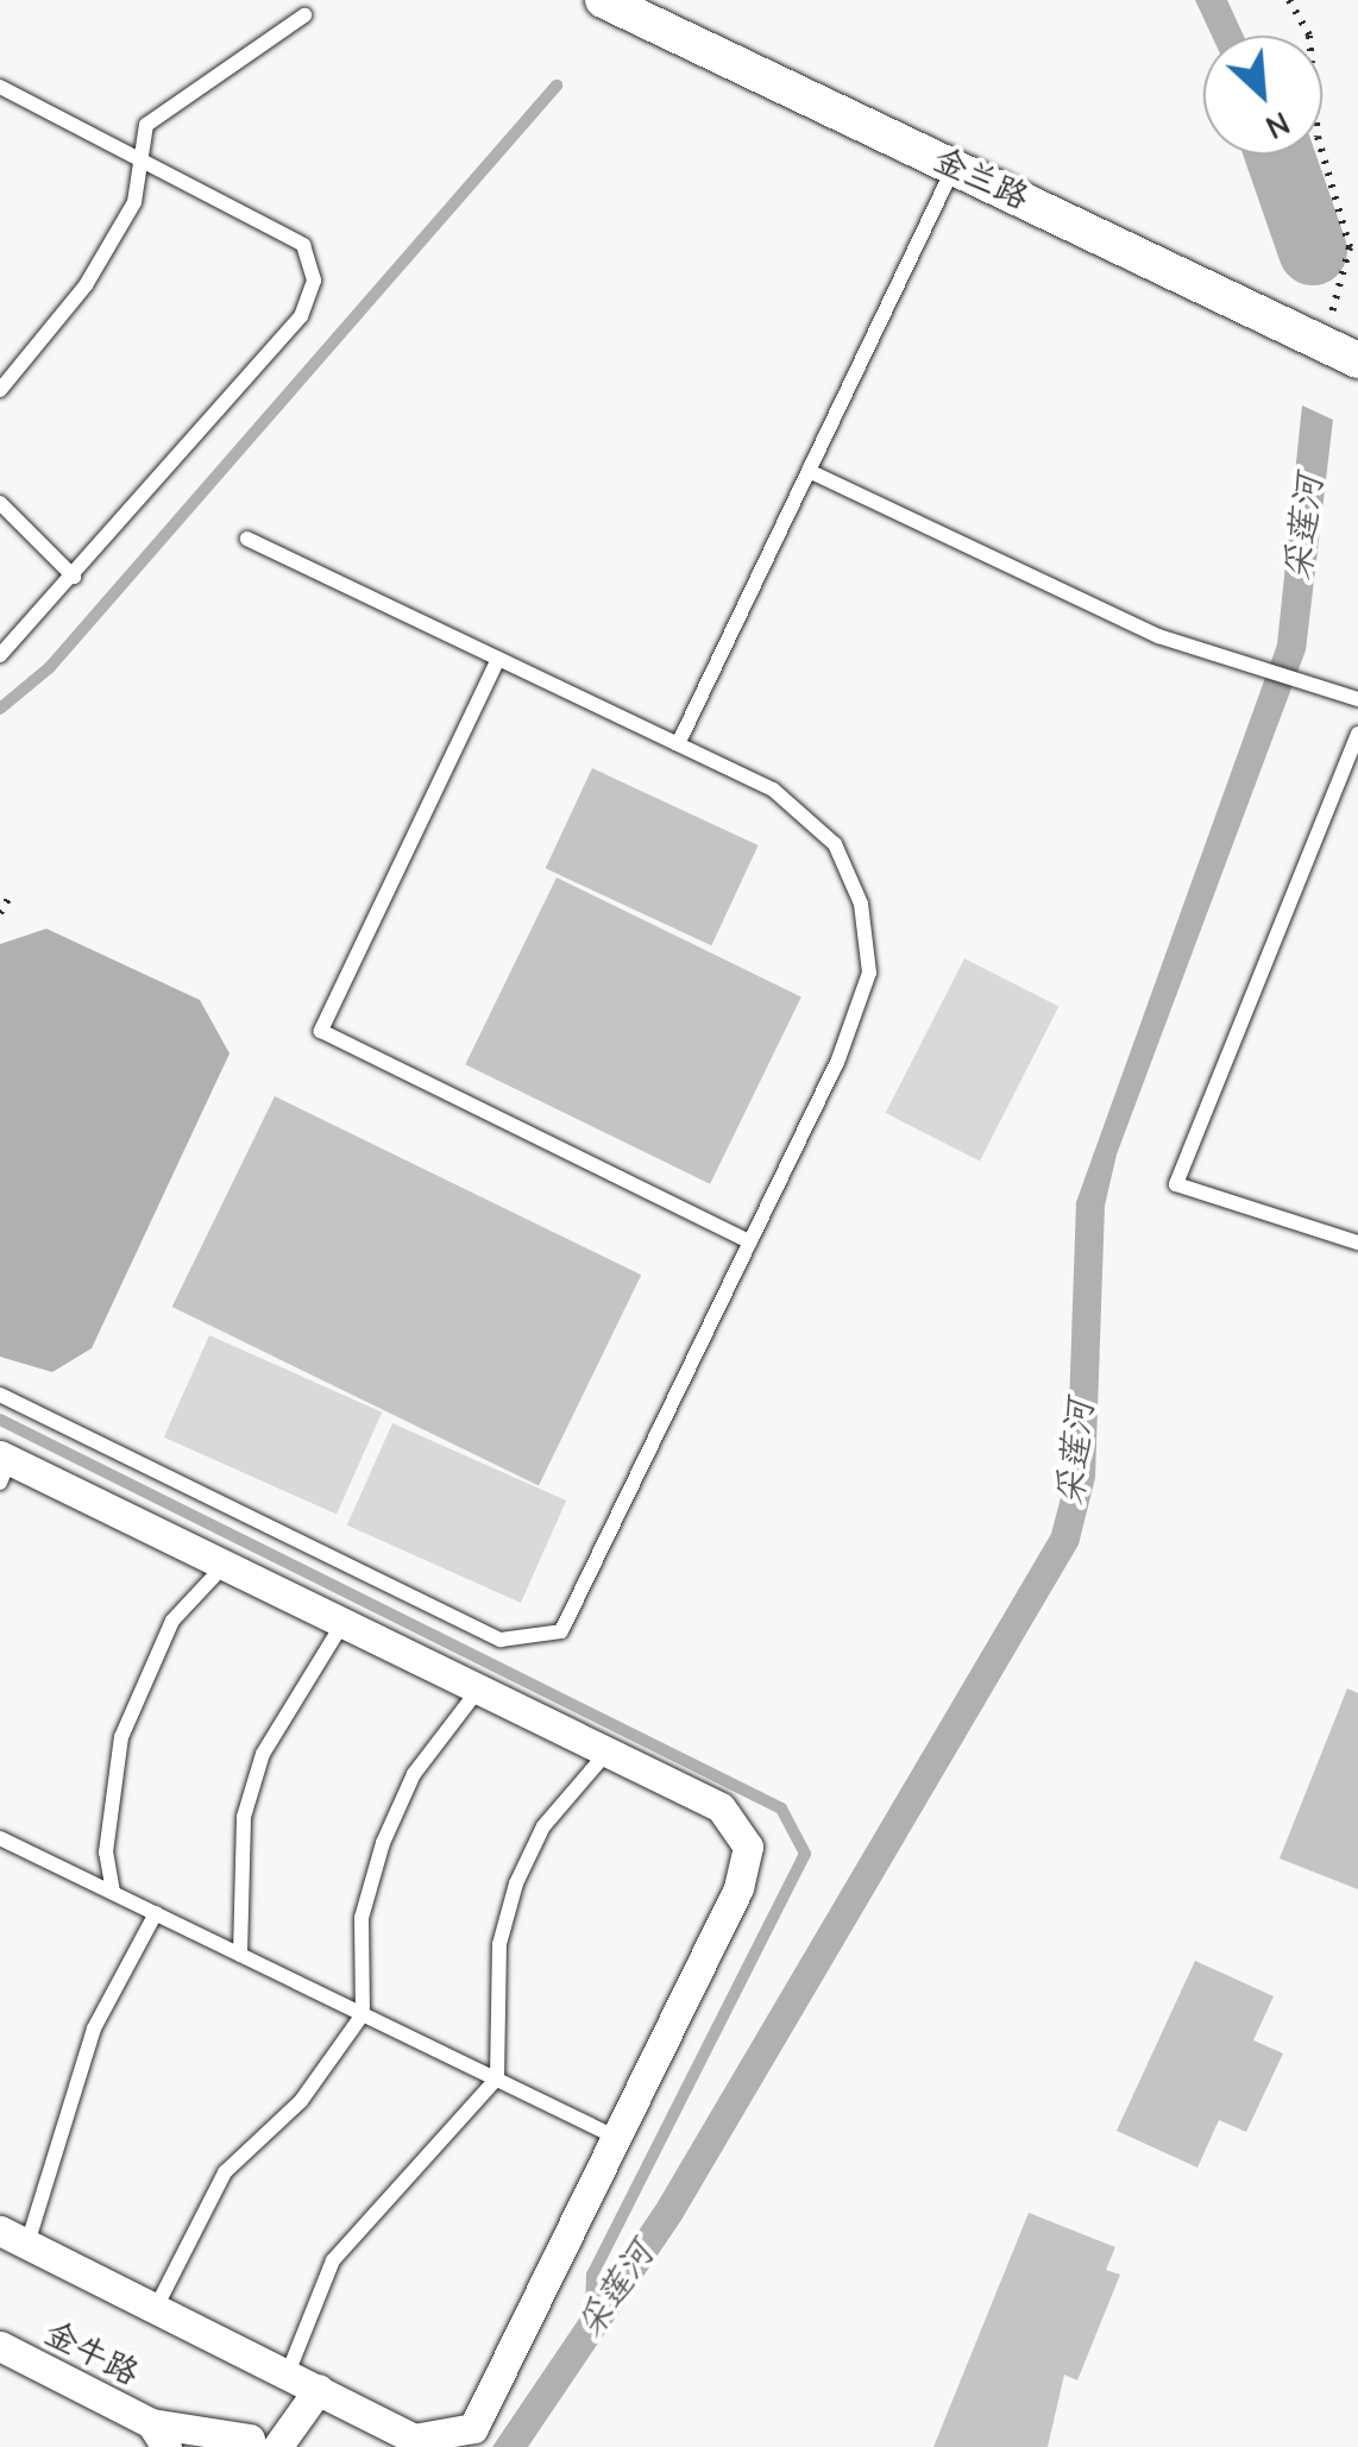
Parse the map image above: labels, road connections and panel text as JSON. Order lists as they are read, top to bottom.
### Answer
{
  "streets": {
    "street": ["金兰路", "金牛路"]
  },
  "water": ["采莲河"],
  "north": "bottom right"
}
